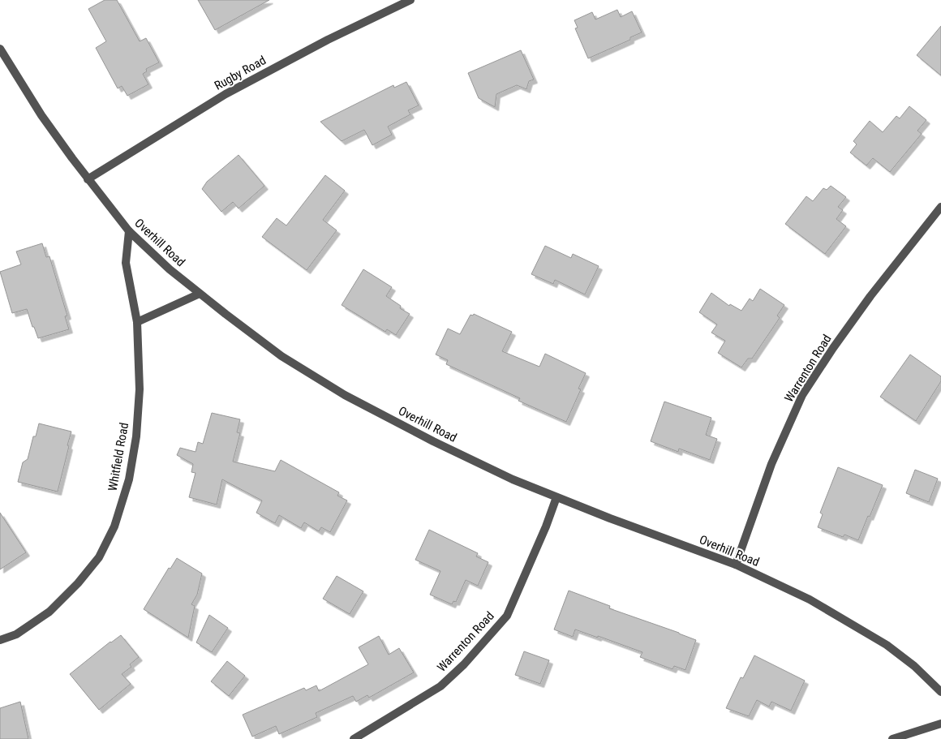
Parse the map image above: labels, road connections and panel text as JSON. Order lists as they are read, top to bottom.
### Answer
{
  "streets": {
    "street": [
      "Rugby Road",
      "Overhill Road",
      "Warrenton Road",
      "Whitfield Road"
    ]
  },
  "crossings": [
    ["Rugby Road", "Overhill Road"],
    ["Overhill Road", "Warrenton Road"],
    ["Overhill Road", "Whitfield Road"]
  ]
}
